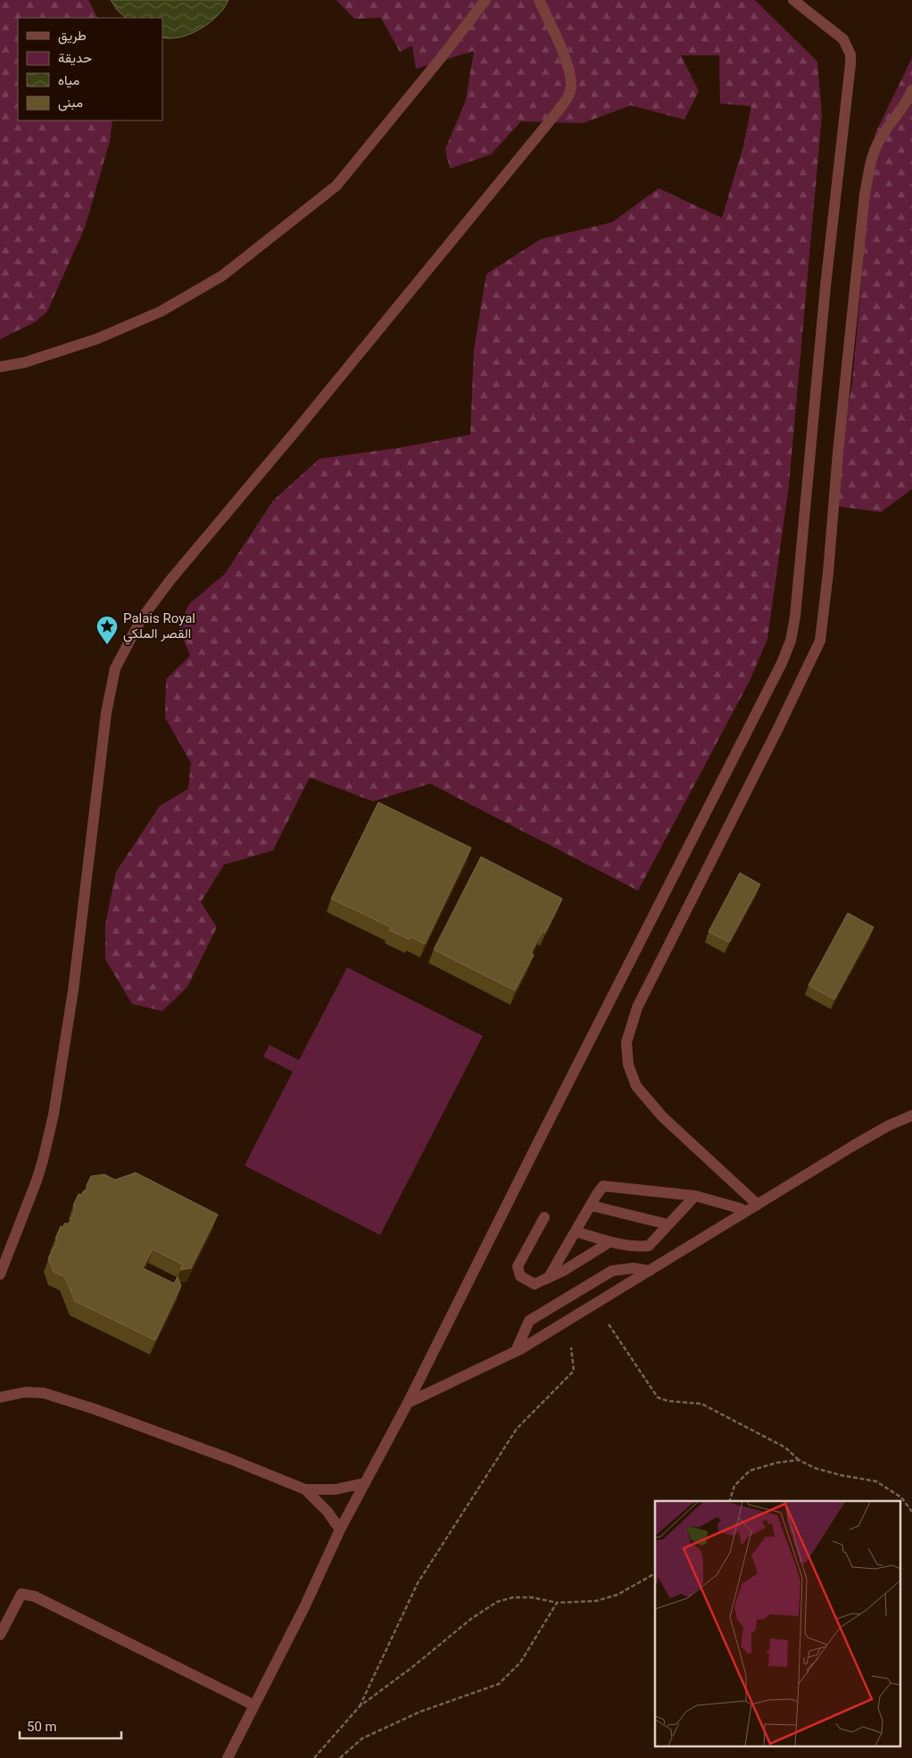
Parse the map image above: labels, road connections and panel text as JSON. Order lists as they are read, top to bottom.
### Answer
{
  "places": {
    "place": ["Palais Royal القصر الملكي"]
  },
  "legend": [
    "طريق",
    "حديقة",
    "مياه",
    "مبنى"
  ],
  "scale_bar": "50 m"
}
